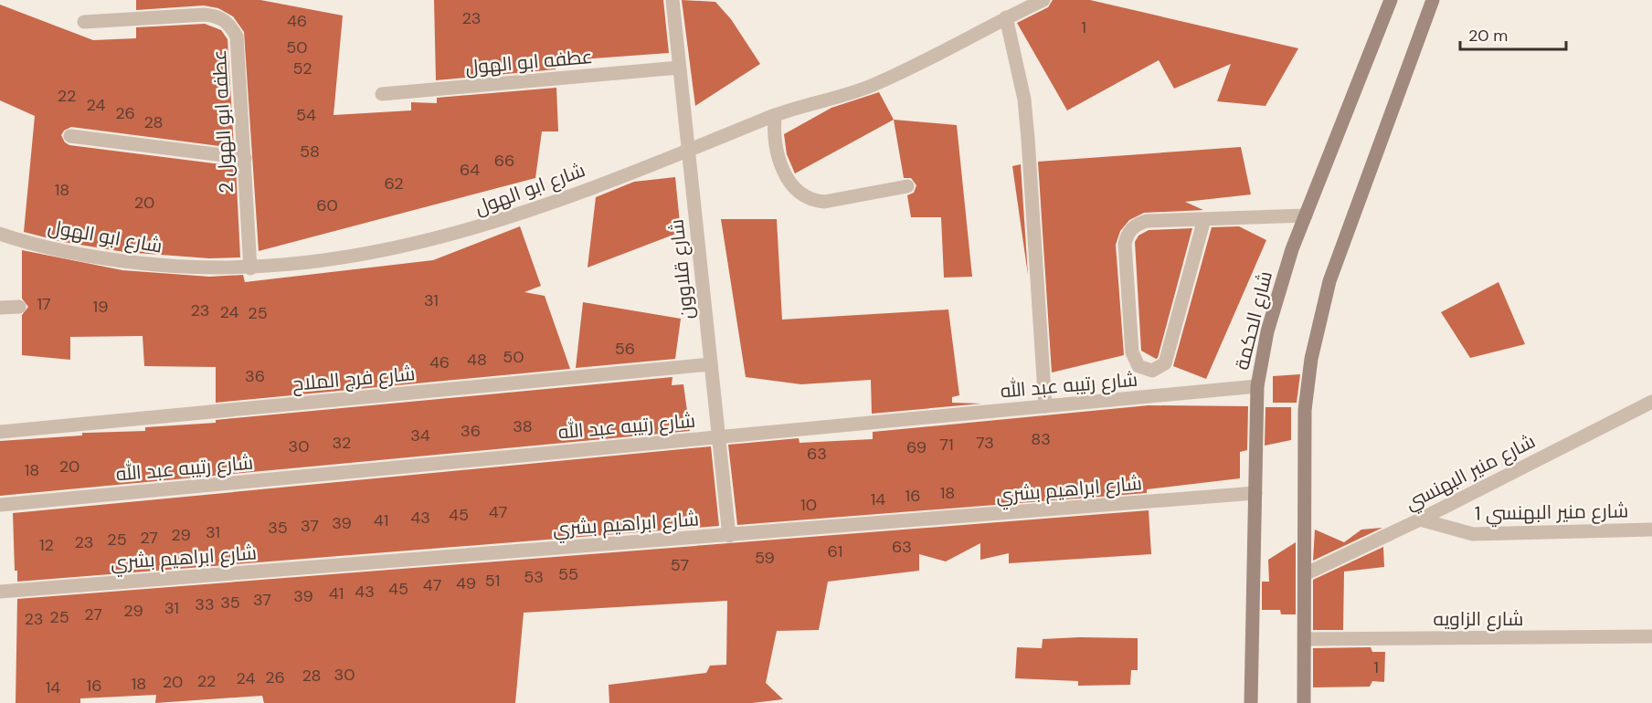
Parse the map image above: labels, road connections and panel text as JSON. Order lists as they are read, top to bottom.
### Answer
{
  "streets": {
    "street": [
      "عطفه ابو الهول",
      "عطفه ابو الهول 2",
      "شارع ابو الهول",
      "شارع قلاوون",
      "شارع الحكمة",
      "شارع فرج الملاح",
      "شارع رتيبه عبد الله",
      "شارع منير البهنسي",
      "شارع ابراهيم بشري",
      "شارع منير البهنسي 1",
      "شارع الزاويه"
    ]
  },
  "crossings": [
    ["عطفه ابو الهول", "شارع قلاوون"],
    ["عطفه ابو الهول 2", "شارع ابو الهول"],
    ["شارع ابو الهول", "شارع قلاوون"],
    ["شارع قلاوون", "شارع فرج الملاح"],
    ["شارع قلاوون", "شارع رتيبه عبد الله"],
    ["شارع قلاوون", "شارع ابراهيم بشري"],
    ["شارع الحكمة", "شارع رتيبه عبد الله"],
    ["شارع الحكمة", "شارع ابراهيم بشري"],
    ["شارع منير البهنسي", "شارع منير البهنسي 1"]
  ],
  "house_numbers": [
    "23",
    "46",
    "1",
    "50",
    "52",
    "22",
    "24",
    "26",
    "54",
    "28",
    "58",
    "66",
    "64",
    "62",
    "18",
    "20",
    "60",
    "31",
    "17",
    "19",
    "23",
    "24",
    "25",
    "56",
    "50",
    "48",
    "46",
    "36",
    "38",
    "36",
    "34",
    "83",
    "32",
    "73",
    "71",
    "30",
    "69",
    "63",
    "20",
    "18",
    "18",
    "16",
    "14",
    "10",
    "47",
    "45",
    "43",
    "41",
    "39",
    "37",
    "35",
    "31",
    "29",
    "27",
    "25",
    "23",
    "12",
    "63",
    "61",
    "59",
    "57",
    "55",
    "53",
    "51",
    "49",
    "47",
    "45",
    "43",
    "41",
    "39",
    "37",
    "35",
    "33",
    "31",
    "29",
    "27",
    "25",
    "23",
    "1",
    "30",
    "28",
    "26",
    "24",
    "22",
    "20",
    "18",
    "16",
    "14"
  ],
  "scale_bar": "20 m"
}
